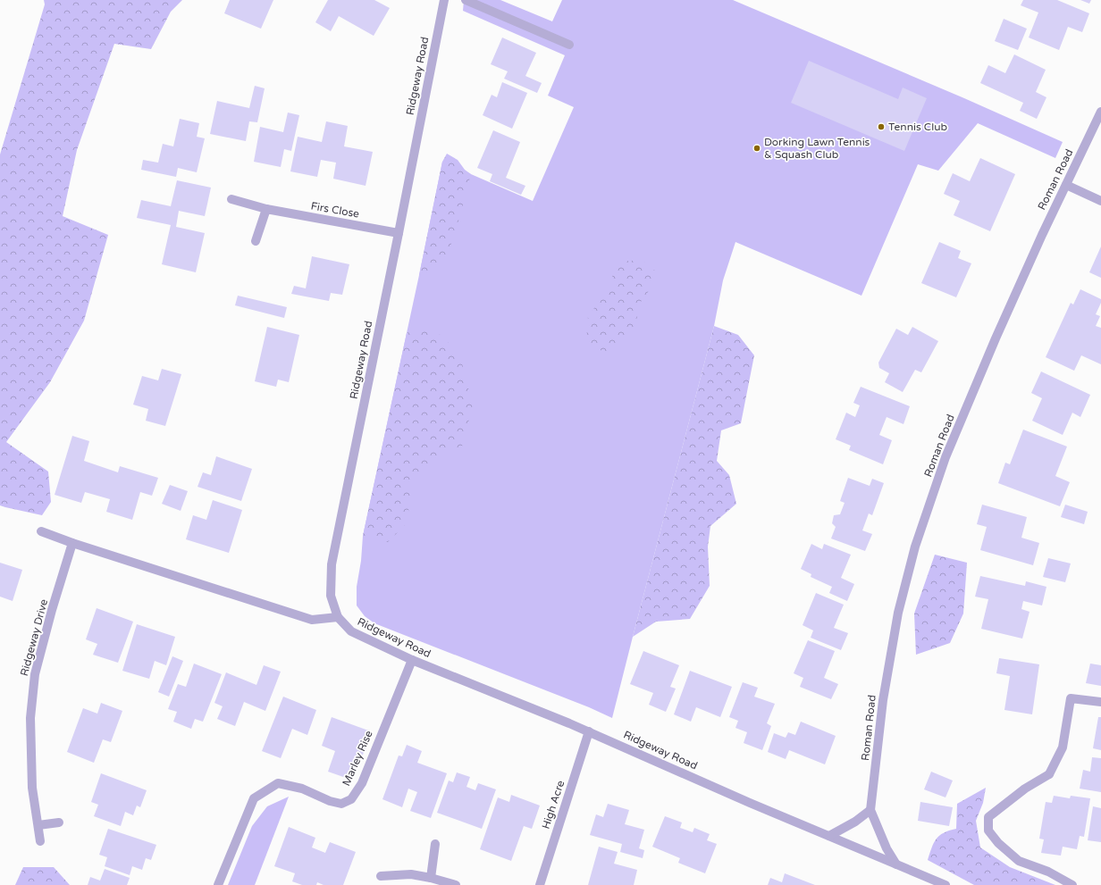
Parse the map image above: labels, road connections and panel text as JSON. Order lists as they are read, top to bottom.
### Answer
{
  "streets": {
    "street": [
      "Ridgeway Road",
      "Roman Road",
      "Firs Close",
      "Ridgeway Drive",
      "Marley Rise",
      "High Acre"
    ]
  },
  "crossings": [
    ["Ridgeway Road", "Roman Road"],
    ["Ridgeway Road", "Firs Close"],
    ["Ridgeway Road", "Marley Rise"],
    ["Ridgeway Road", "High Acre"]
  ],
  "places": ["Tennis Club", "Dorking Lawn Tennis & Squash Club"]
}
